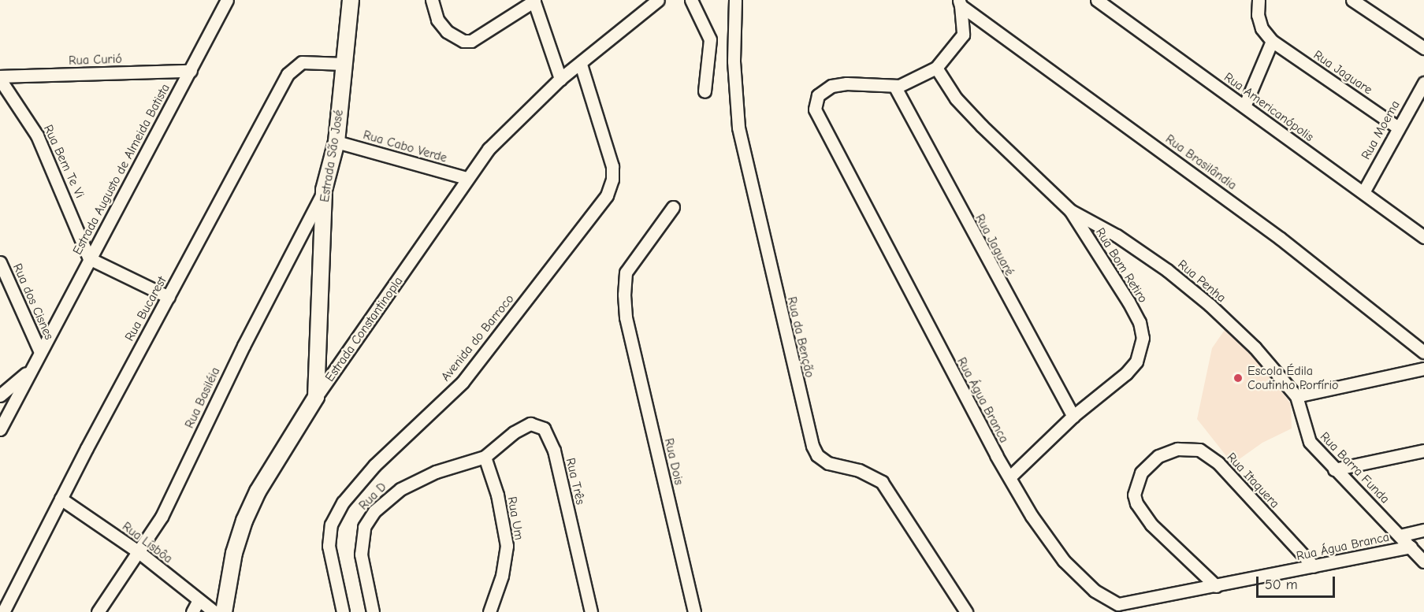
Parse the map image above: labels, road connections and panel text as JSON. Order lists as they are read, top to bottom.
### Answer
{
  "streets": {
    "street": [
      "Rua Curió",
      "Rua Jaguare",
      "Rua Americanópolis",
      "Rua Moema",
      "Rua Cabo Verde",
      "Estrada São José",
      "Rua Bem Te Vi",
      "Rua Brasilândia",
      "Estrada Augusto de Almeida Batista",
      "Rua Jaguaré",
      "Rua Bom Retiro",
      "Rua Penha",
      "Rua dos Cisnes",
      "Rua Bucarest",
      "Estrada Constantinopla",
      "Rua da Benção",
      "Avenida do Barroco",
      "Rua Basiléia",
      "Rua Água Branca",
      "Rua Dois",
      "Rua Barra Funda",
      "Rua Itaquera",
      "Rua Três",
      "Rua D",
      "Rua Um",
      "Rua Lisbôa"
    ]
  },
  "crossings": [
    ["Rua Curió", "Rua Bem Te Vi"],
    ["Rua Curió", "Estrada Augusto de Almeida Batista"],
    ["Rua Jaguare", "Rua Moema"],
    ["Rua Americanópolis", "Rua Moema"],
    ["Rua Cabo Verde", "Estrada São José"],
    ["Rua Cabo Verde", "Estrada Constantinopla"],
    ["Estrada São José", "Rua Bucarest"],
    ["Estrada São José", "Estrada Constantinopla"],
    ["Estrada São José", "Rua Basiléia"],
    ["Rua Bem Te Vi", "Estrada Augusto de Almeida Batista"],
    ["Rua Brasilândia", "Rua Água Branca"],
    ["Estrada Augusto de Almeida Batista", "Rua dos Cisnes"],
    ["Rua Jaguaré", "Rua Bom Retiro"],
    ["Rua Jaguaré", "Rua Água Branca"],
    ["Rua Bom Retiro", "Rua Penha"],
    ["Rua Bom Retiro", "Rua Água Branca"],
    ["Rua Penha", "Rua Barra Funda"],
    ["Rua Bucarest", "Rua Lisbôa"],
    ["Rua Basiléia", "Rua Lisbôa"],
    ["Rua Água Branca", "Rua Barra Funda"],
    ["Rua Água Branca", "Rua Itaquera"],
    ["Rua Três", "Rua D"],
    ["Rua Três", "Rua Um"],
    ["Rua D", "Rua Um"]
  ],
  "places": ["Escola Édila Coutinho Porfírio"],
  "scale_bar": "50 m"
}
